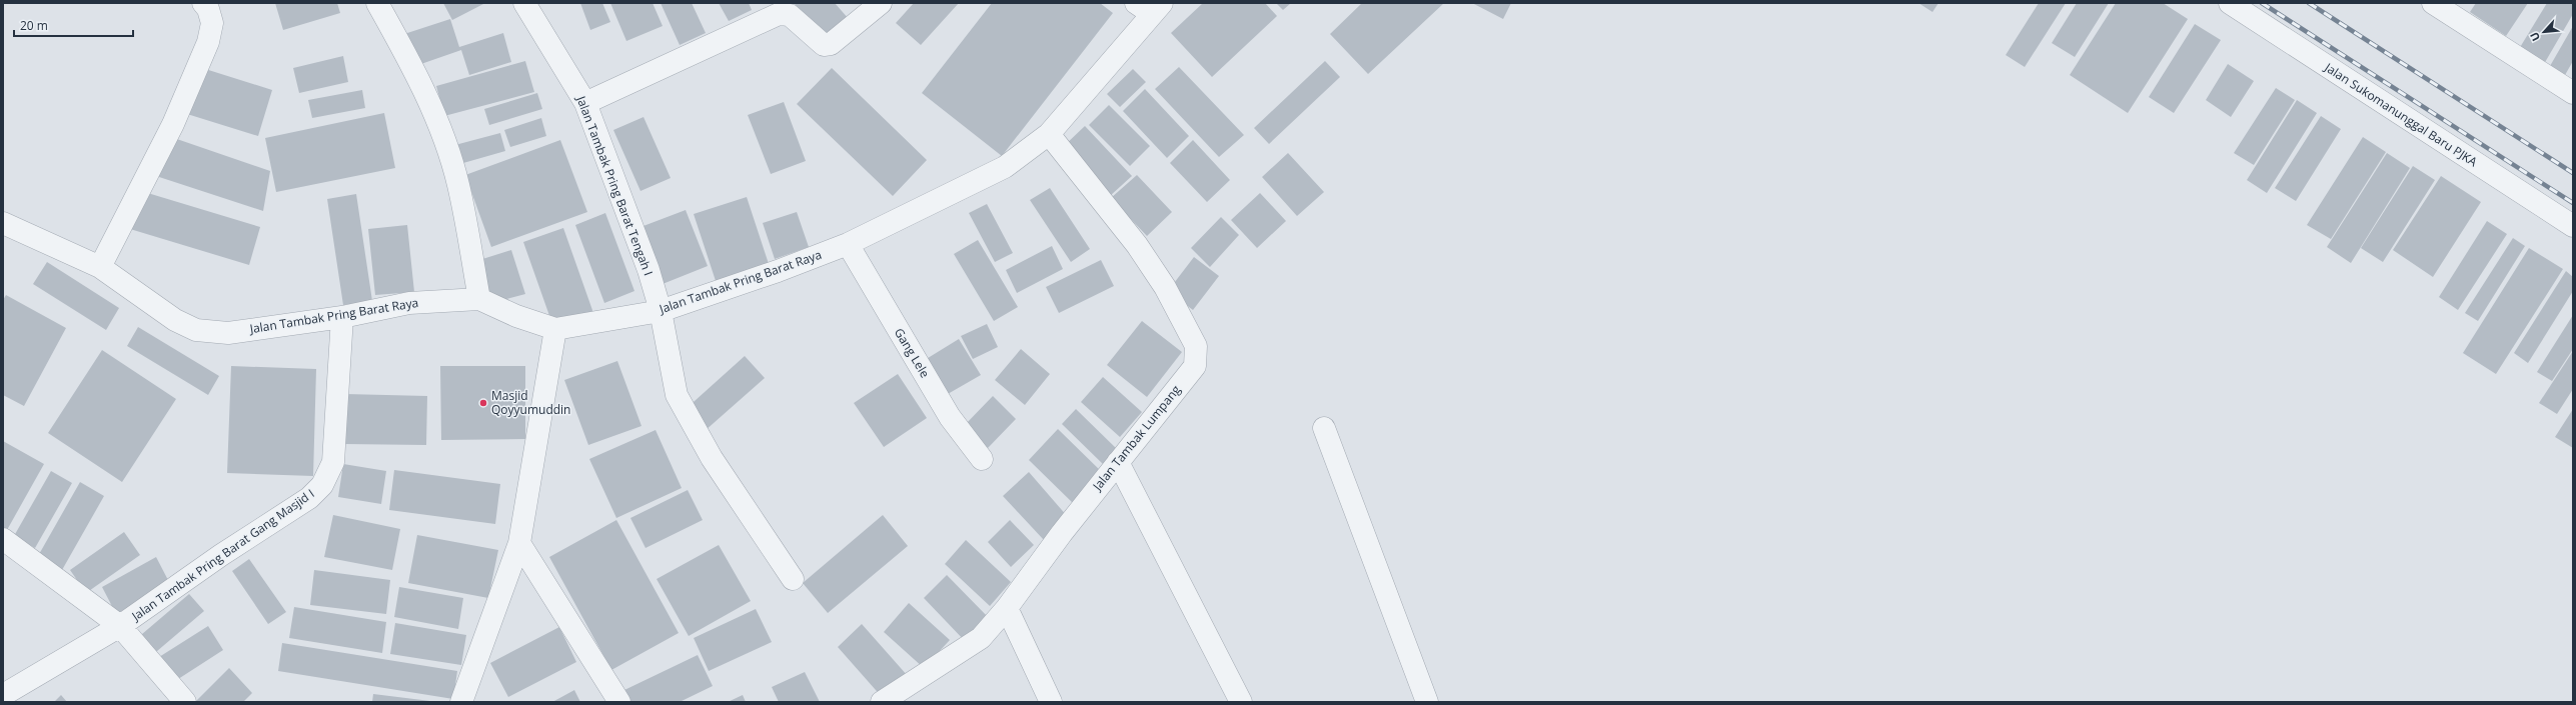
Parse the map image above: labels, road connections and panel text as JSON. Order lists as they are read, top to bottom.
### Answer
{
  "streets": {
    "street": [
      "Jalan Sukomanunggal Baru PJKA",
      "Jalan Tambak Pring Barat Tengah I",
      "Jalan Tambak Pring Barat Raya",
      "Gang Lele",
      "Jalan Tambak Lumpang",
      "Jalan Tambak Pring Barat Gang Masjid I"
    ]
  },
  "crossings": [
    ["Jalan Tambak Pring Barat Tengah I", "Jalan Tambak Pring Barat Raya"],
    ["Jalan Tambak Pring Barat Raya", "Gang Lele"],
    ["Jalan Tambak Pring Barat Raya", "Jalan Tambak Lumpang"],
    ["Jalan Tambak Pring Barat Raya", "Jalan Tambak Pring Barat Gang Masjid I"]
  ],
  "places": ["Masjid Qoyyumuddin"],
  "scale_bar": "20 m",
  "north": "bottom left"
}
